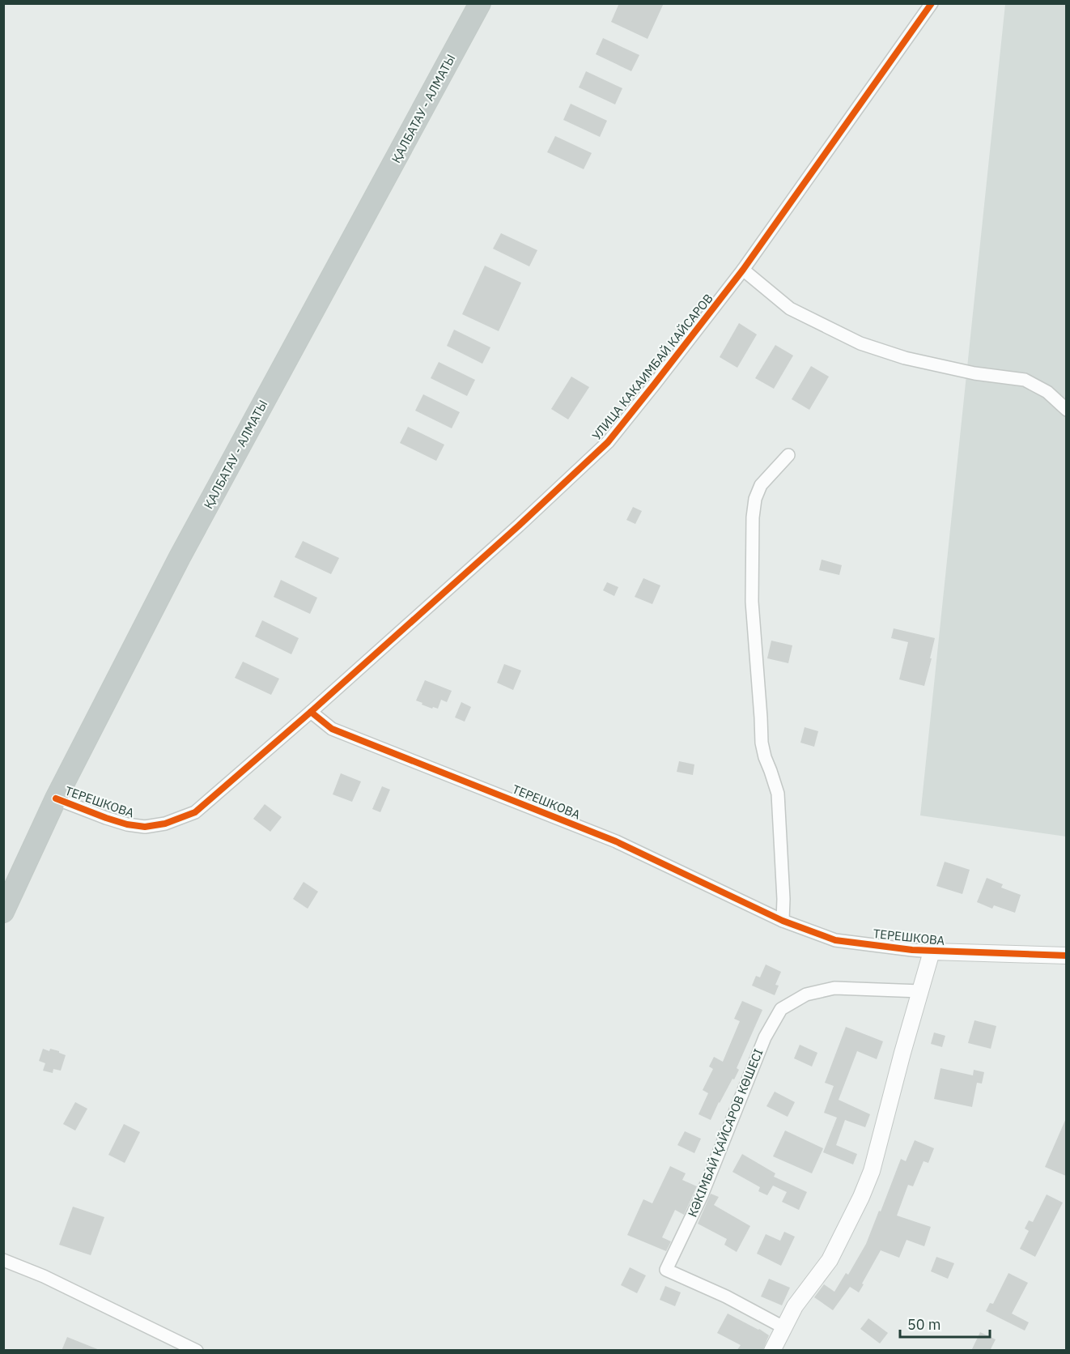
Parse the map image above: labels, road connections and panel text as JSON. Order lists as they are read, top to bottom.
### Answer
{
  "streets": {
    "highway": ["ҚАЛБАТАУ - АЛМАТЫ"],
    "street": ["УЛИЦА КАКАИМБАЙ КАЙСАРОВ", "ТЕРЕШКОВА", "КӘКІМБАЙ ҚАЙСАРОВ КӨШЕСІ"]
  },
  "crossings": [
    ["ҚАЛБАТАУ - АЛМАТЫ", "ТЕРЕШКОВА"],
    ["УЛИЦА КАКАИМБАЙ КАЙСАРОВ", "ТЕРЕШКОВА"]
  ],
  "scale_bar": "50 m"
}
